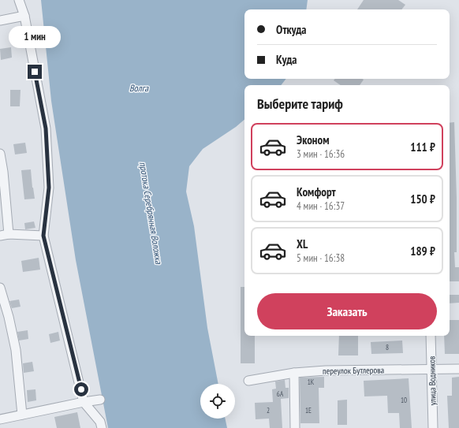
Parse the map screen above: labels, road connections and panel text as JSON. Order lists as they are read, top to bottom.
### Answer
{
  "streets": {
    "street": ["переулок Бутлерова", "улица Водников"]
  },
  "crossings": [
    ["переулок Бутлерова", "улица Водников"]
  ],
  "water": ["Волга", "протока Серебрянная Воложка"],
  "house_numbers": [
    "8",
    "1К",
    "6А",
    "10",
    "2",
    "1Е"
  ],
  "page": {
    "banner": ["Откуда", "Куда"],
    "bubble": "1 мин",
    "heading": "Выберите тариф",
    "list": [
      {
        "name": "Эконом",
        "note": "3 мин · 16:36",
        "value": "111 ₽"
      },
      {
        "name": "Комфорт",
        "note": "4 мин · 16:37",
        "value": "150 ₽"
      },
      {
        "name": "XL",
        "note": "5 мин · 16:38",
        "value": "189 ₽"
      }
    ],
    "buttons": "Заказать"
  }
}
